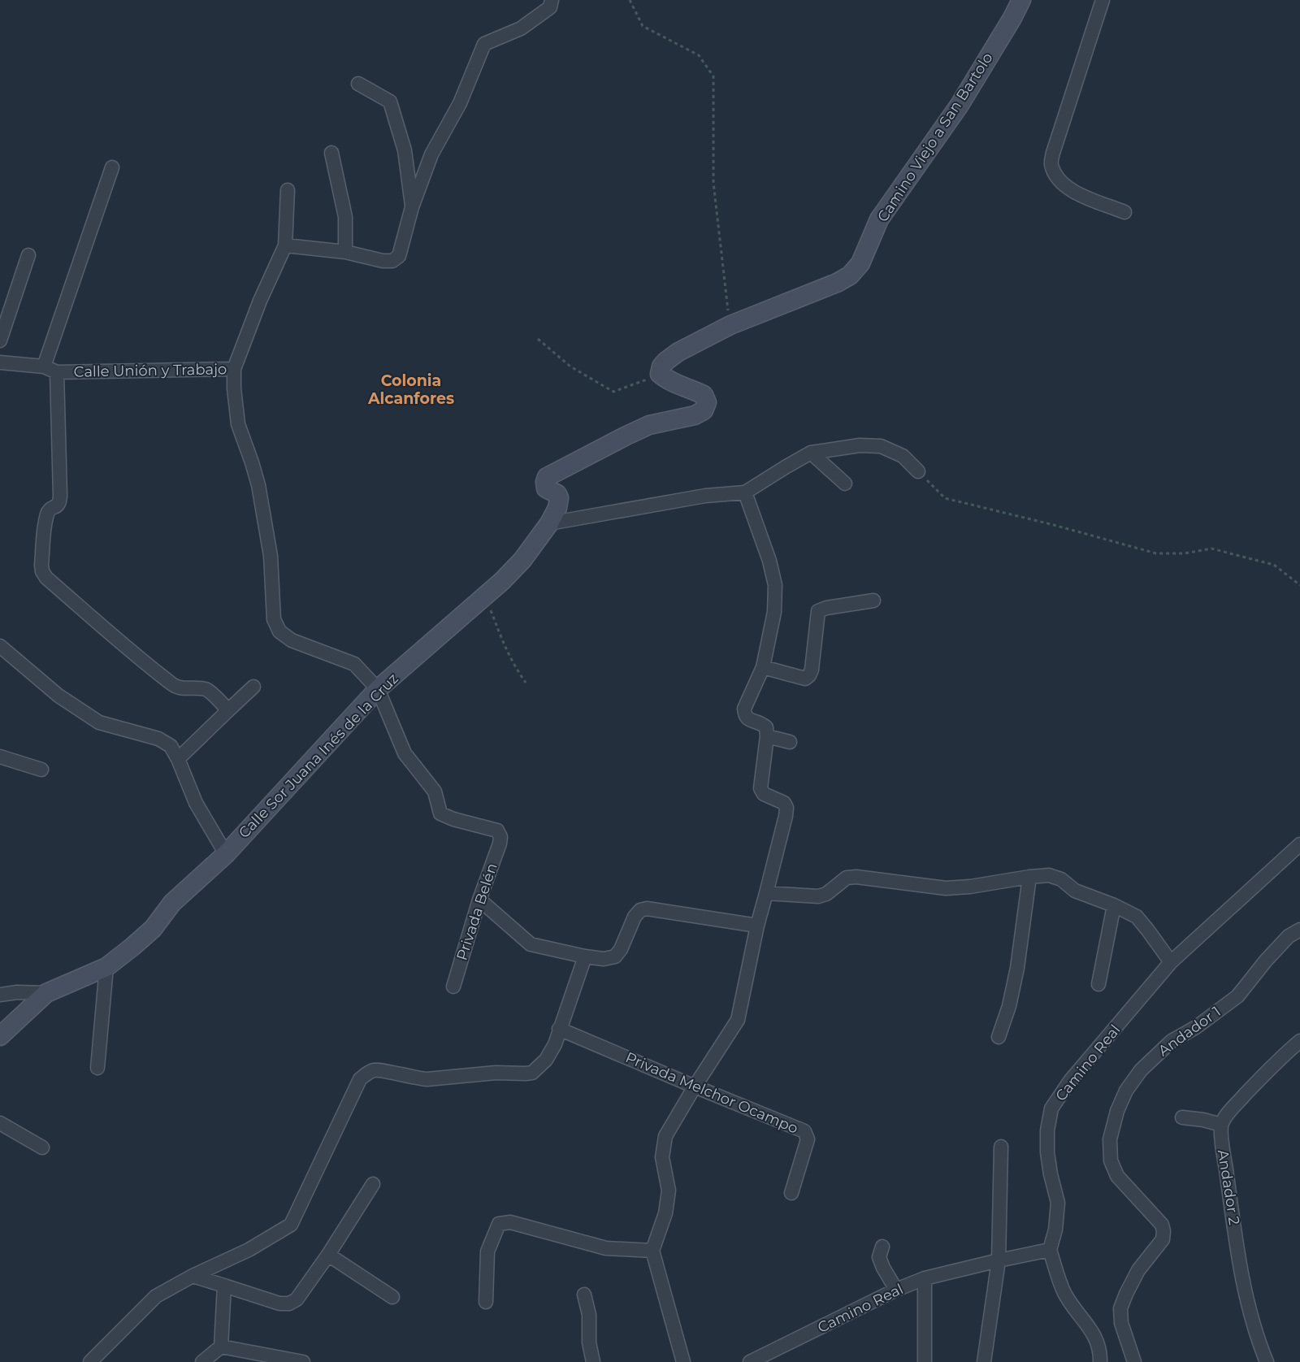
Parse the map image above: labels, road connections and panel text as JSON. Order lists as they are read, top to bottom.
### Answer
{
  "streets": {
    "street": [
      "Camino Viejo a San Bartolo",
      "Calle Unión y Trabajo",
      "Calle Sor Juana Inés de la Cruz",
      "Privada Belén",
      "Andador 1",
      "Camino Real",
      "Privada Melchor Ocampo",
      "Andador 2"
    ]
  },
  "crossings": [
    ["Calle Unión y Trabajo", "Calle Sor Juana Inés de la Cruz"],
    ["Calle Unión y Trabajo", "Privada Belén"],
    ["Calle Sor Juana Inés de la Cruz", "Privada Belén"]
  ],
  "districts": ["Colonia Alcanfores"]
}
